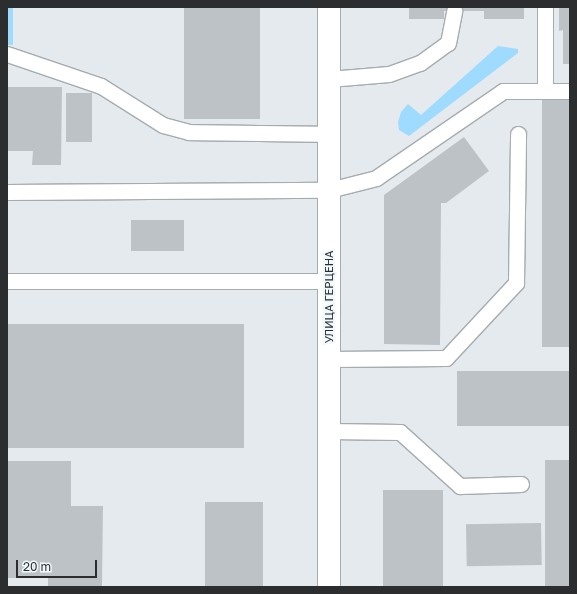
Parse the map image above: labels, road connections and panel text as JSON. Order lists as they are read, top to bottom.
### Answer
{
  "streets": {
    "street": ["УЛИЦА ГЕРЦЕНА"]
  },
  "scale_bar": "20 m"
}
